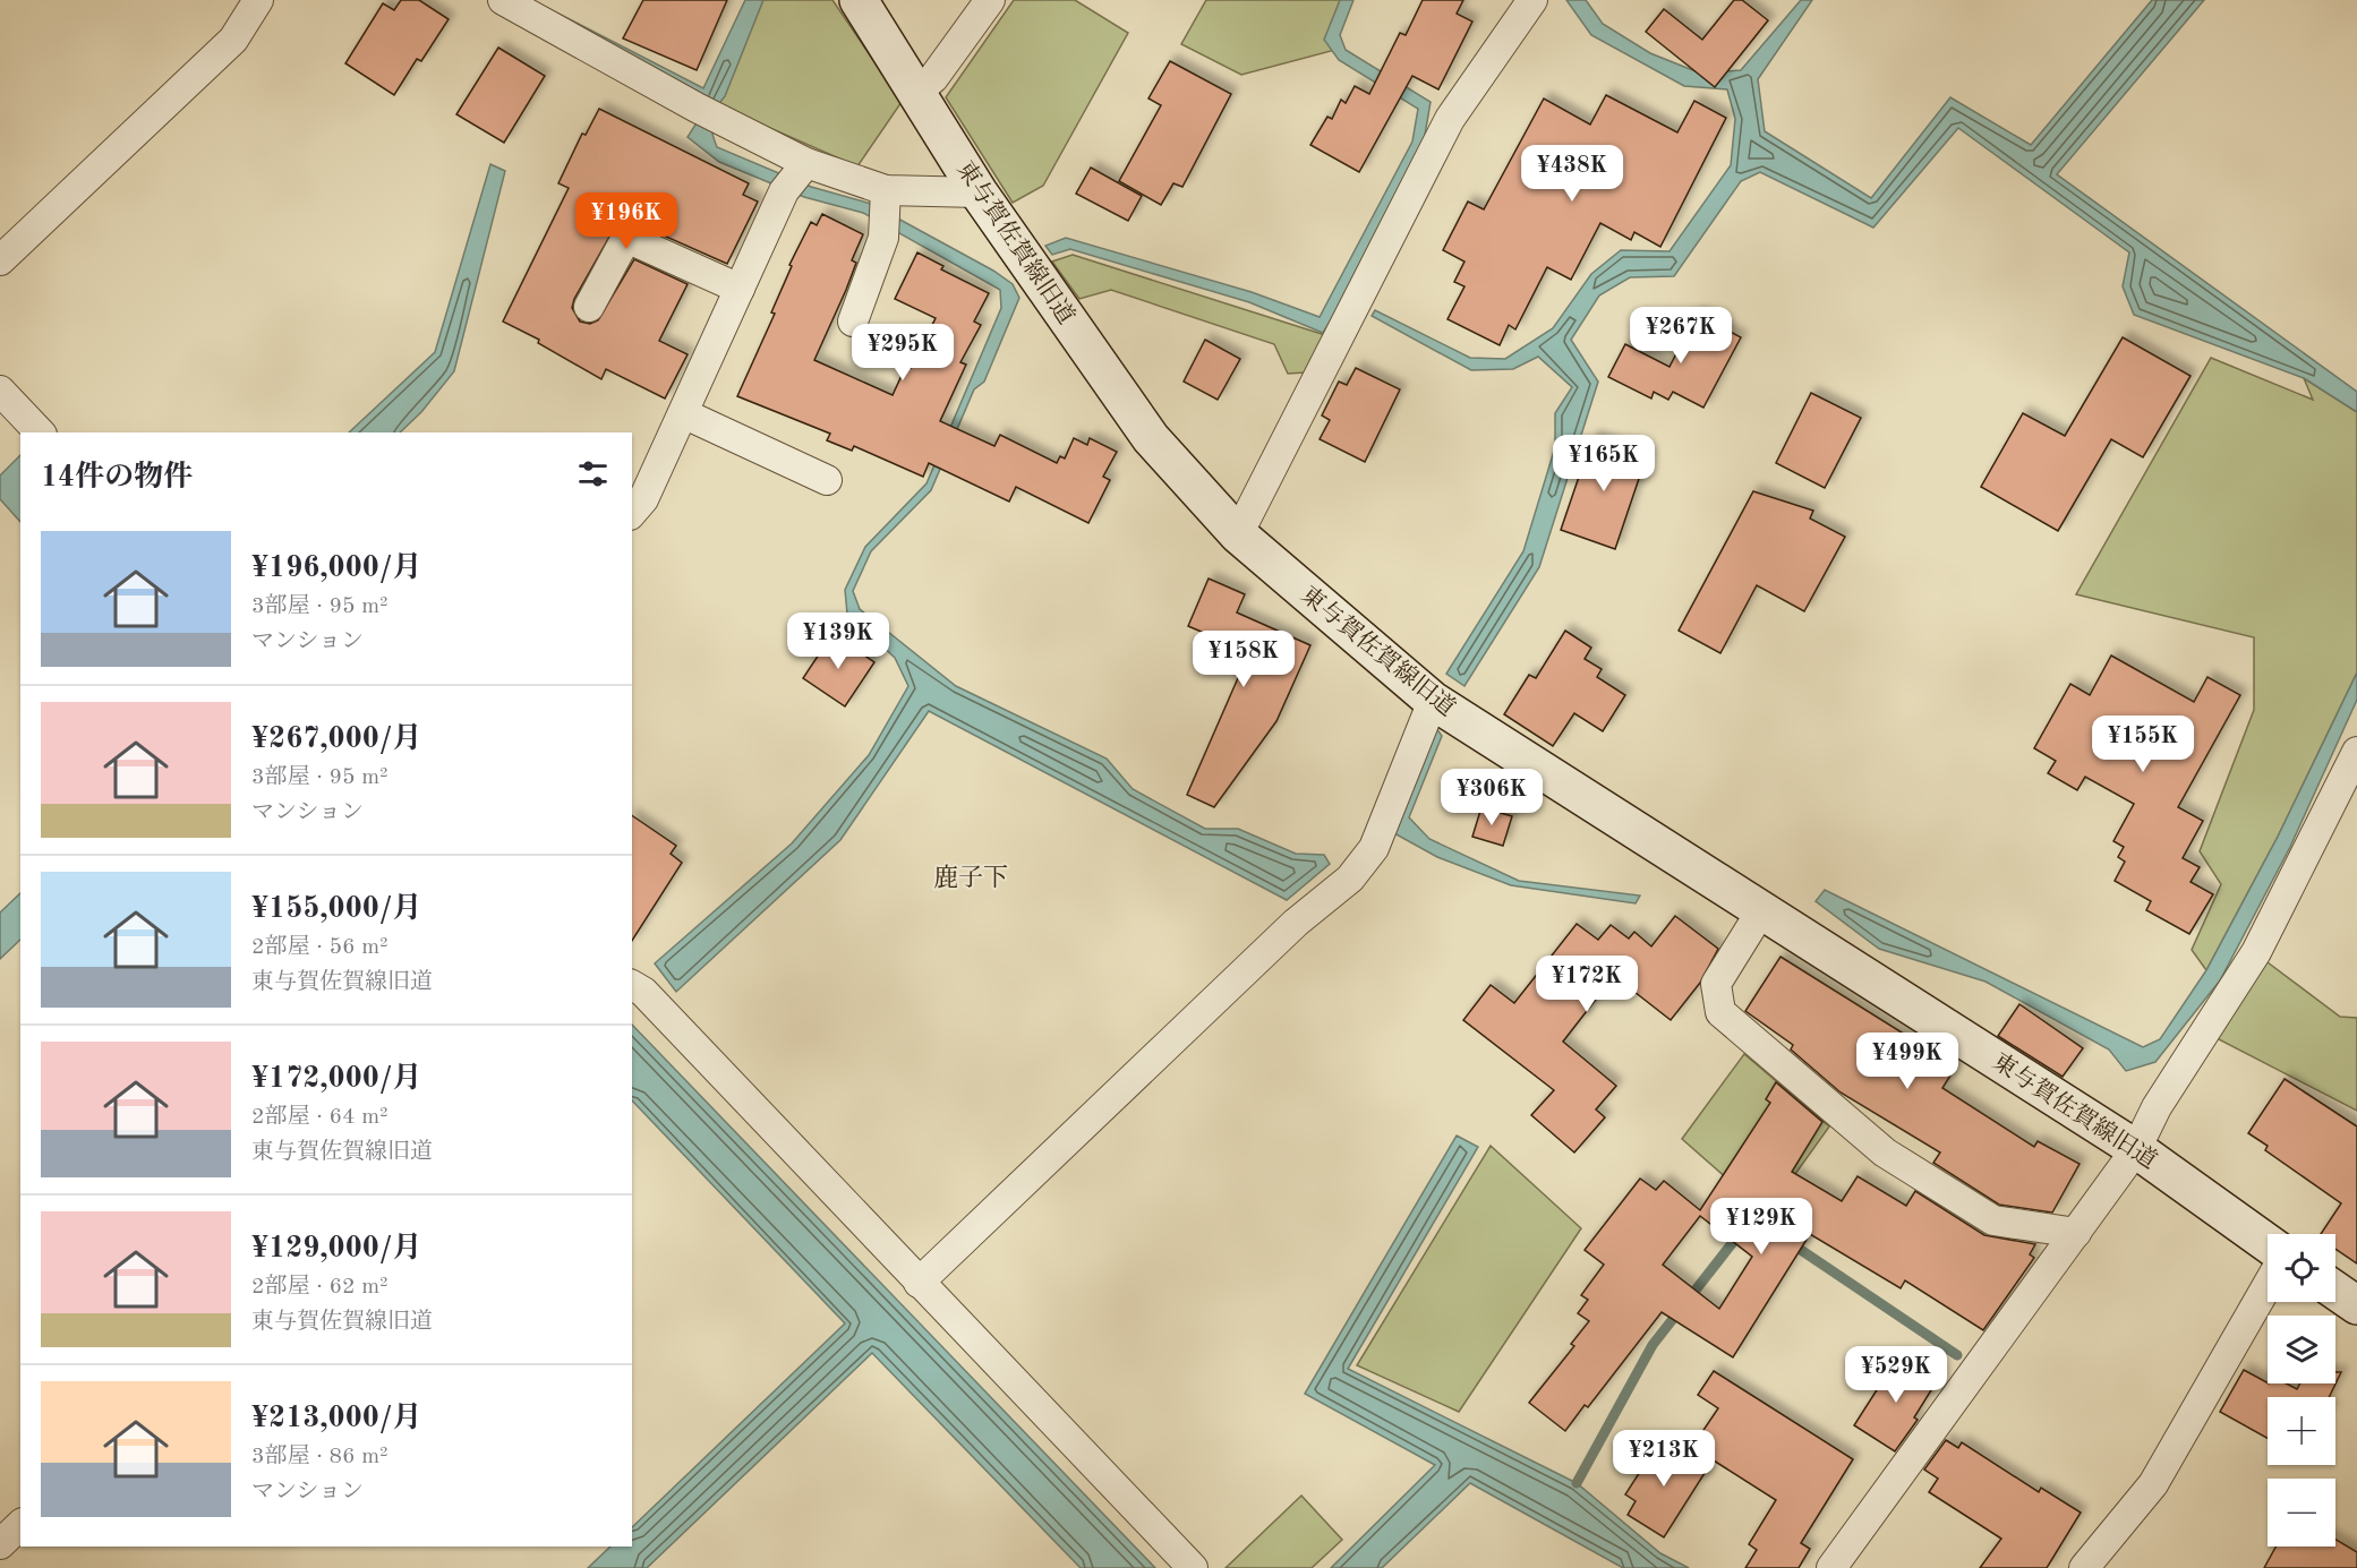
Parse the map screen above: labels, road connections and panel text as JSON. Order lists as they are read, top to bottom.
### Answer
{
  "streets": {
    "main road": ["東与賀佐賀線旧道"]
  },
  "districts": ["鹿子下"],
  "page": {
    "price": [
      "¥438K",
      "¥196K",
      "¥267K",
      "¥295K",
      "¥165K",
      "¥139K",
      "¥158K",
      "¥155K",
      "¥306K",
      "¥172K",
      "¥499K",
      "¥129K",
      "¥529K",
      "¥213K"
    ],
    "heading": "14件の物件",
    "list": [
      {
        "name": "¥196,000/月",
        "note": "3部屋 · 95 m² · マンション"
      },
      {
        "name": "¥267,000/月",
        "note": "3部屋 · 95 m² · マンション"
      },
      {
        "name": "¥155,000/月",
        "note": "2部屋 · 56 m² · 東与賀佐賀線旧道"
      },
      {
        "name": "¥172,000/月",
        "note": "2部屋 · 64 m² · 東与賀佐賀線旧道"
      },
      {
        "name": "¥129,000/月",
        "note": "2部屋 · 62 m² · 東与賀佐賀線旧道"
      },
      {
        "name": "¥213,000/月",
        "note": "3部屋 · 86 m² · マンション"
      }
    ],
    "map_buttons": ["+", "−"]
  }
}
